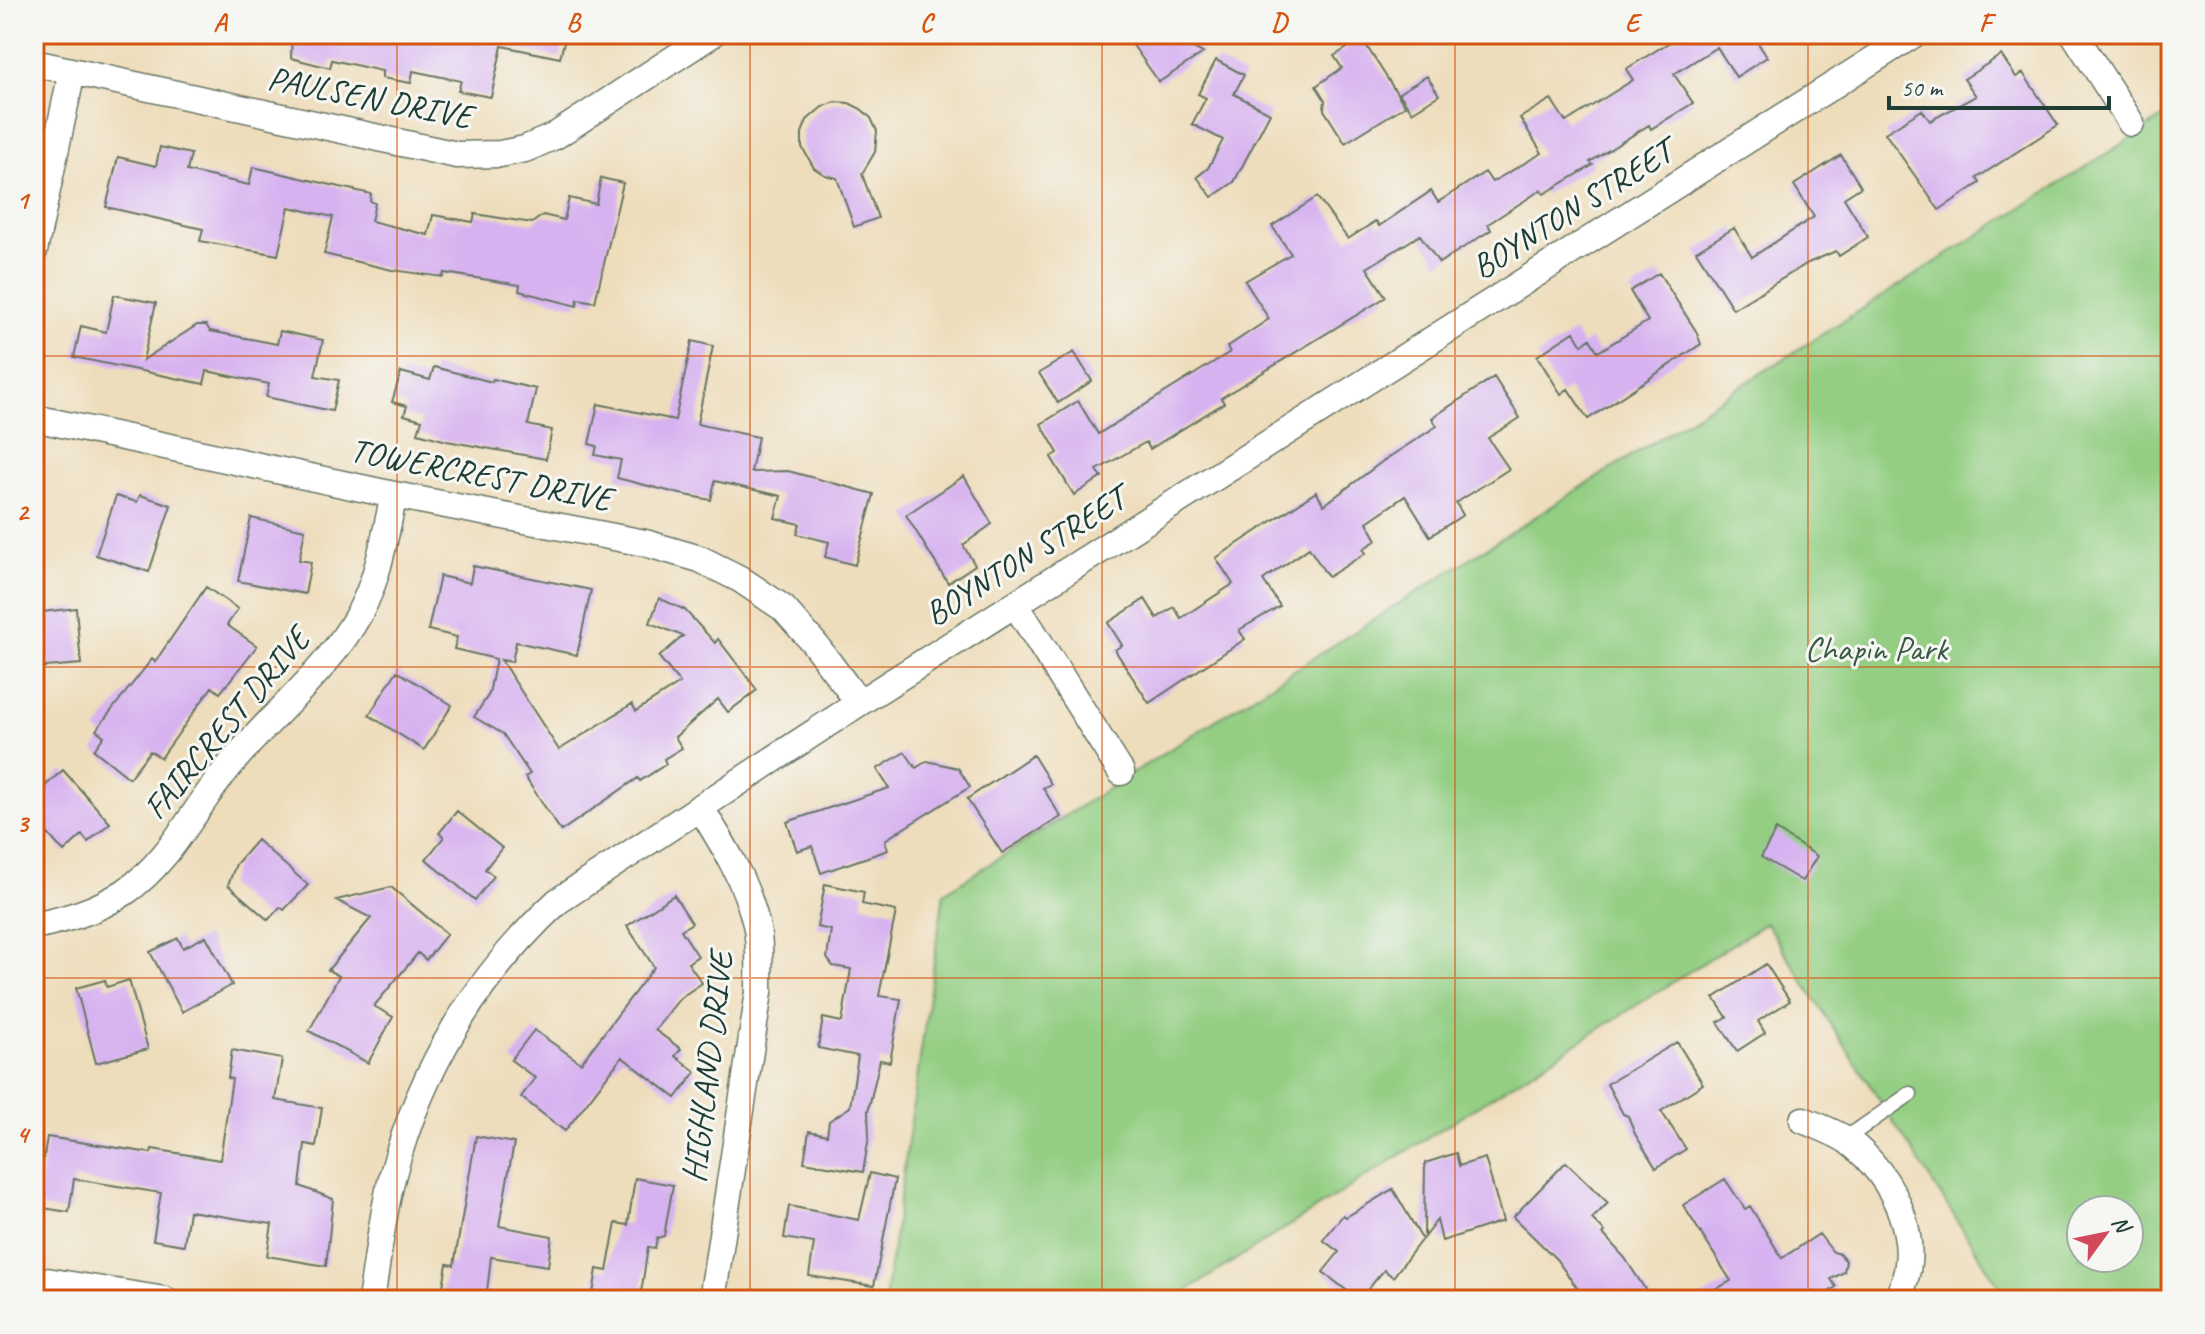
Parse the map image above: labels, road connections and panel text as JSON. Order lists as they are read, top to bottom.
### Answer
{
  "streets": {
    "street": [
      "PAULSEN DRIVE",
      "BOYNTON STREET",
      "TOWERCREST DRIVE",
      "FAIRCREST DRIVE",
      "HIGHLAND DRIVE"
    ]
  },
  "crossings": [
    ["BOYNTON STREET", "TOWERCREST DRIVE"],
    ["BOYNTON STREET", "HIGHLAND DRIVE"],
    ["TOWERCREST DRIVE", "FAIRCREST DRIVE"]
  ],
  "parks": ["Chapin Park"],
  "scale_bar": "50 m",
  "north": "top right",
  "grid": {
    "columns": [
      "A",
      "B",
      "C",
      "D",
      "E",
      "F"
    ],
    "rows": [
      "1",
      "2",
      "3",
      "4"
    ]
  }
}
